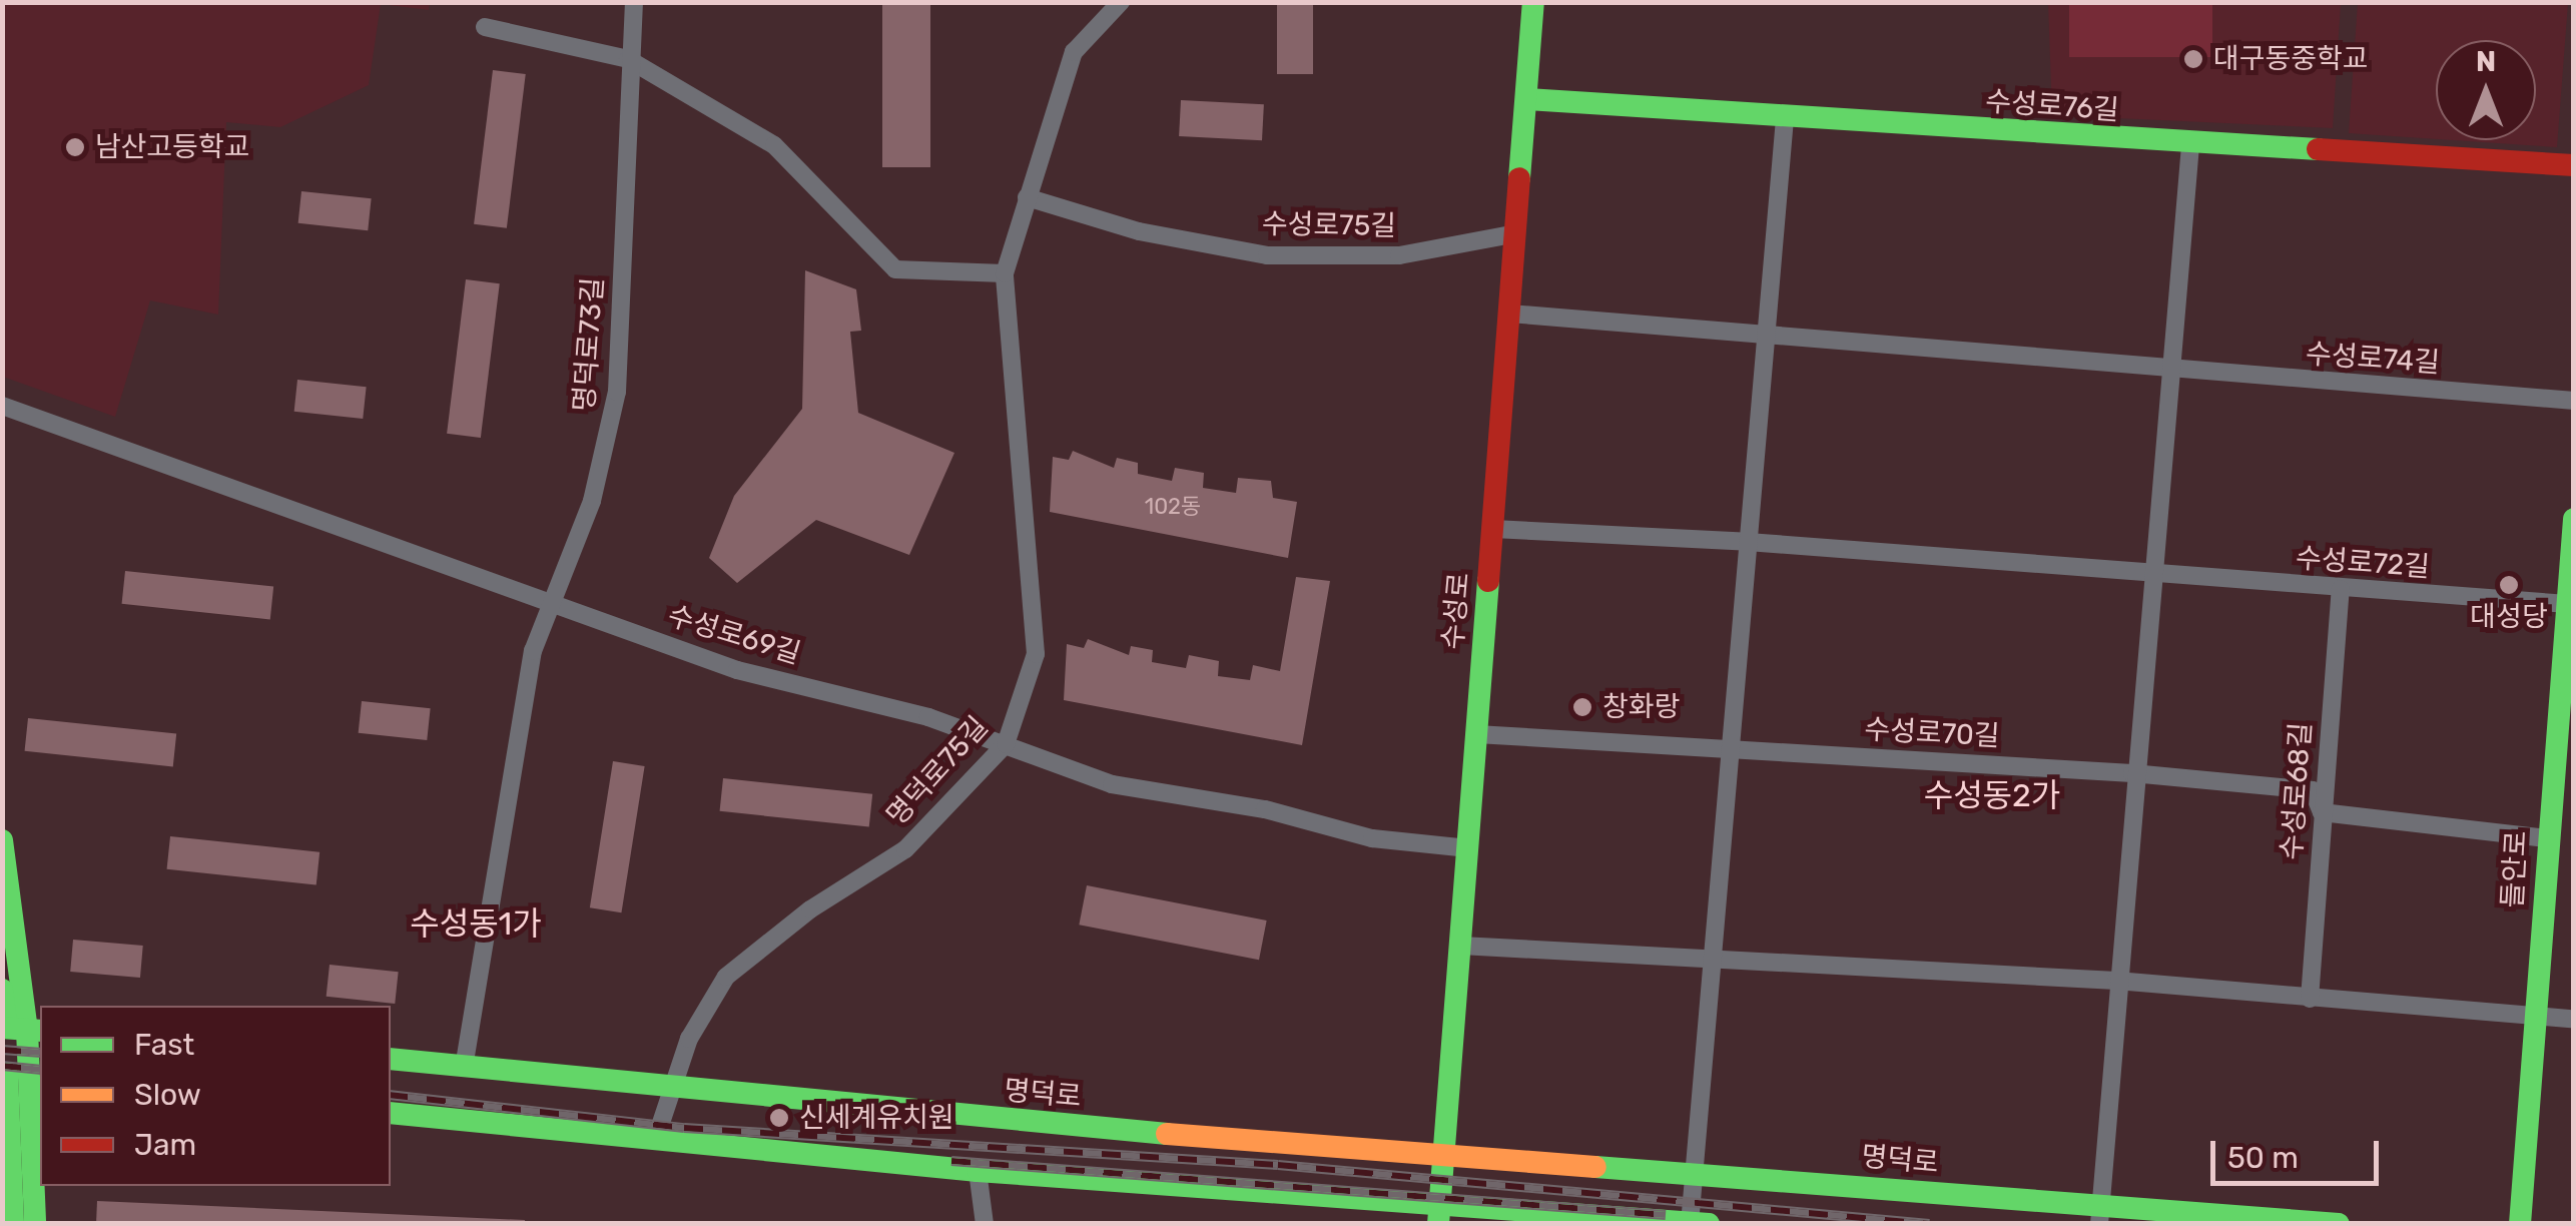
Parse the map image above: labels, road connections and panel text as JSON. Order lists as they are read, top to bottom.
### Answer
{
  "streets": {
    "main road": [
      "수성로76길",
      "수성로",
      "들안로",
      "명덕로"
    ],
    "street": [
      "수성로75길",
      "명덕로73길",
      "수성로74길",
      "수성로72길",
      "수성로69길",
      "수성로70길",
      "명덕로75길",
      "수성로68길"
    ]
  },
  "crossings": [
    ["수성로76길", "수성로"],
    ["수성로75길", "수성로"],
    ["명덕로73길", "수성로69길"],
    ["명덕로73길", "명덕로"],
    ["수성로74길", "수성로"],
    ["수성로72길", "수성로"],
    ["수성로72길", "수성로68길"],
    ["수성로72길", "들안로"],
    ["수성로", "수성로69길"],
    ["수성로", "수성로70길"],
    ["수성로", "명덕로"],
    ["수성로69길", "명덕로75길"],
    ["수성로70길", "수성로68길"],
    ["명덕로75길", "명덕로"]
  ],
  "districts": ["수성동2가", "수성동1가"],
  "places": [
    "대구동중학교",
    "남산고등학교",
    "대성당",
    "창화랑",
    "신세계유치원"
  ],
  "house_numbers": ["102동"],
  "legend": ["Fast", "Slow", "Jam"],
  "scale_bar": "50 m",
  "north": "top"
}
